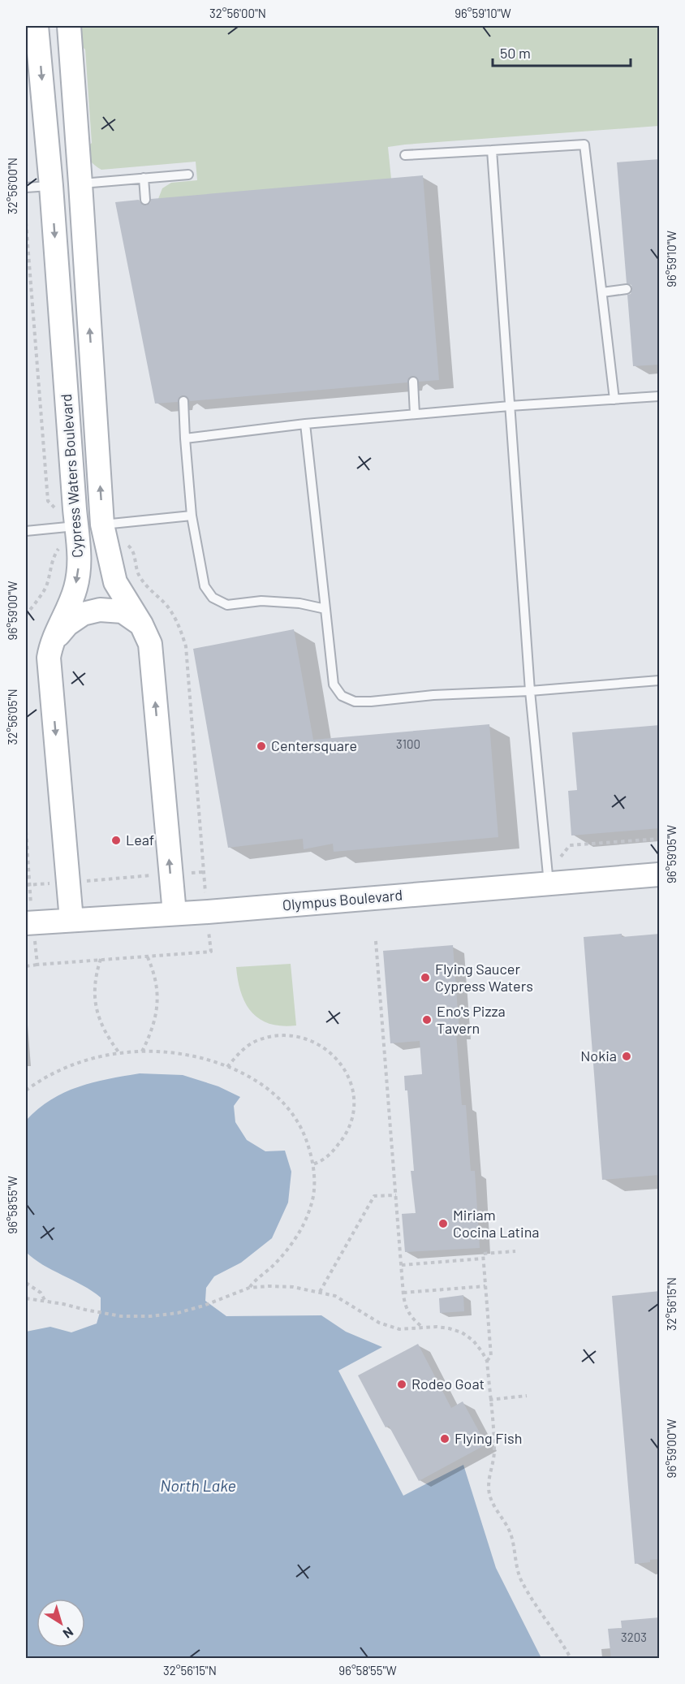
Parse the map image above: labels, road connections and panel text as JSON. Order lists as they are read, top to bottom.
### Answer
{
  "streets": {
    "street": ["Cypress Waters Boulevard", "Olympus Boulevard"]
  },
  "crossings": [
    ["Cypress Waters Boulevard", "Olympus Boulevard"]
  ],
  "water": ["North Lake"],
  "places": [
    "Centersquare",
    "Leaf",
    "Flying Saucer Cypress Waters",
    "Eno's Pizza Tavern",
    "Nokia",
    "Miriam Cocina Latina",
    "Rodeo Goat",
    "Flying Fish"
  ],
  "house_numbers": ["3100", "3203"],
  "scale_bar": "50 m",
  "north": "bottom right",
  "coordinates": [
    "32°56'00\"N",
    "96°59'10\"W",
    "96°59'00\"W",
    "32°56'05\"N",
    "96°59'05\"W",
    "96°58'55\"W",
    "32°56'15\"N"
  ]
}
